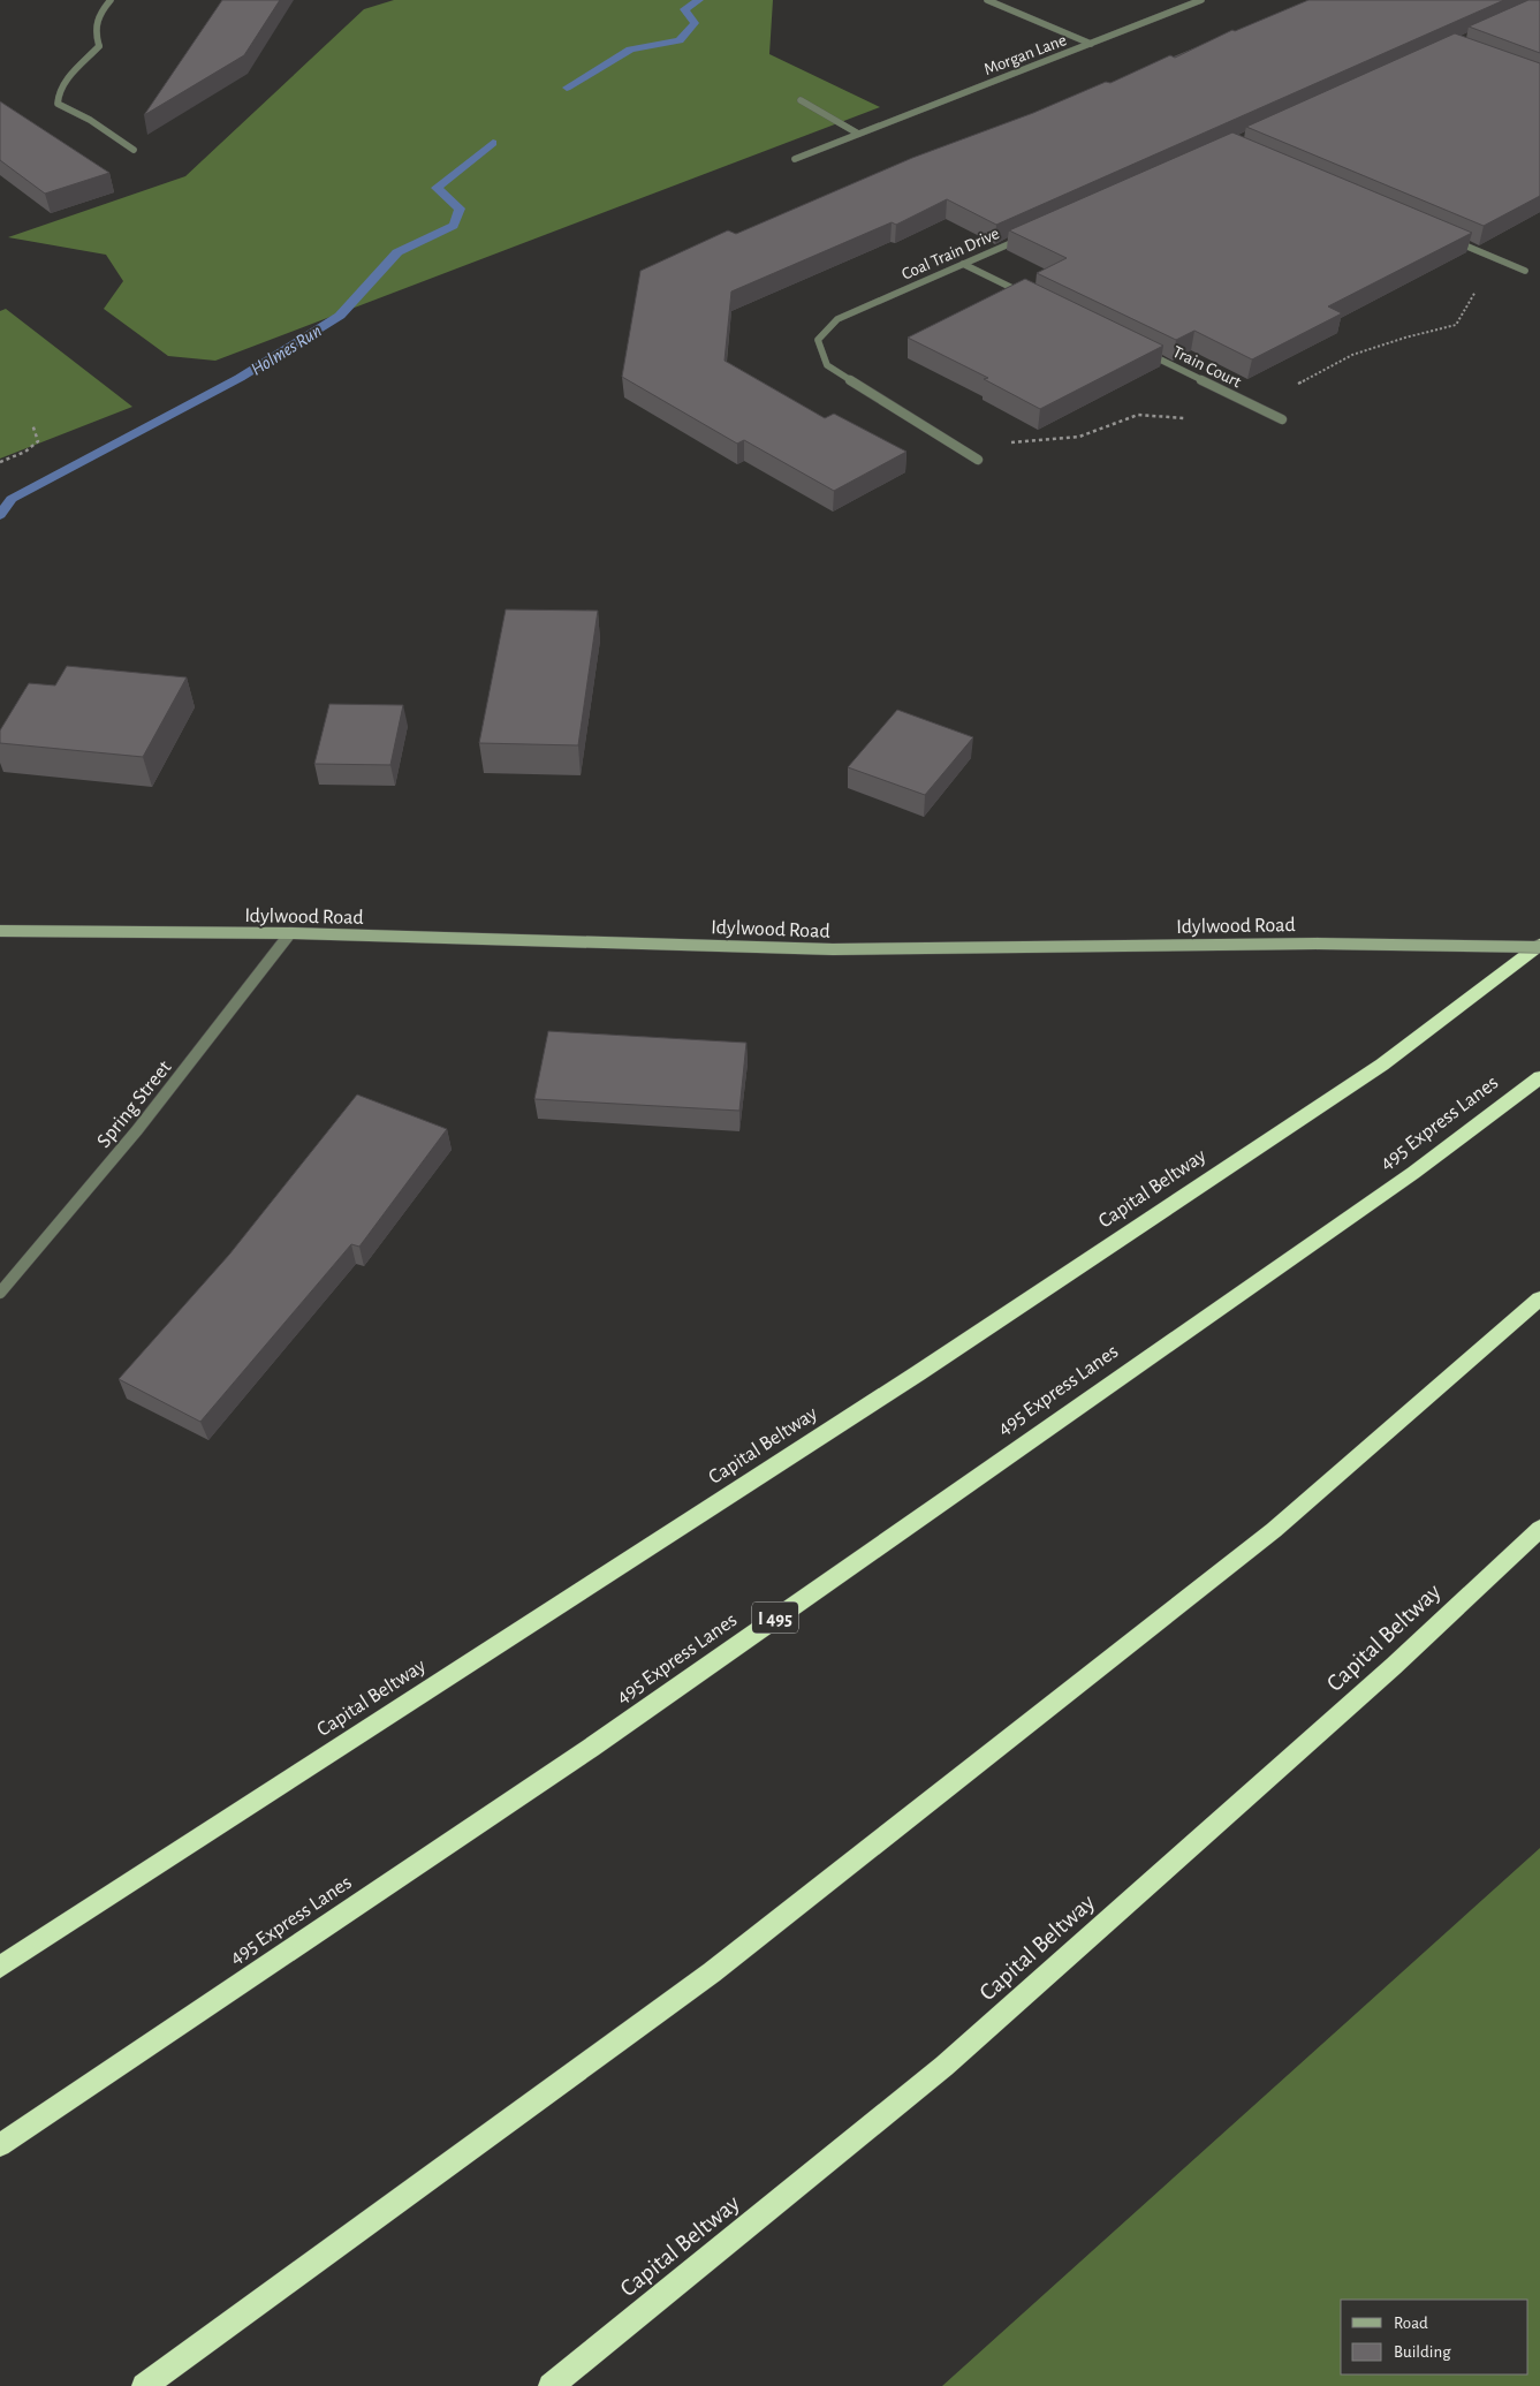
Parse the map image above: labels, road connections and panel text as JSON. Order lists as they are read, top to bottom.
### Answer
{
  "streets": {
    "highway": ["495 Express Lanes", "Capital Beltway", "I 495"],
    "main road": ["Idylwood Road"],
    "street": [
      "Morgan Lane",
      "Coal Train Drive",
      "Train Court",
      "Spring Street"
    ]
  },
  "crossings": [
    ["Idylwood Road", "Spring Street"],
    ["Idylwood Road", "Capital Beltway"]
  ],
  "water": ["Holmes Run"],
  "legend": ["Road", "Building"]
}
